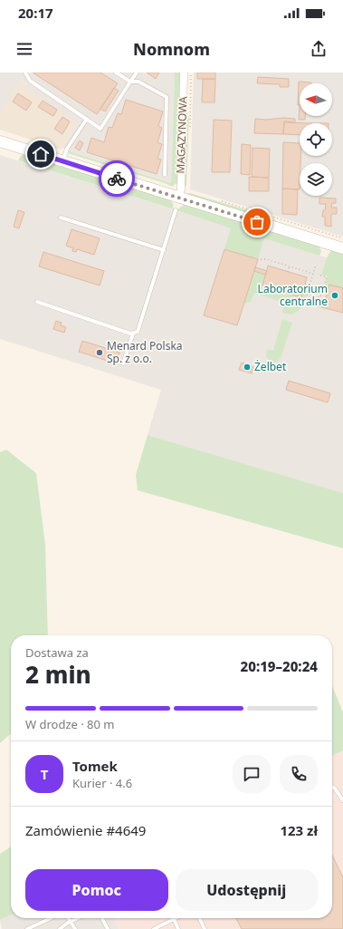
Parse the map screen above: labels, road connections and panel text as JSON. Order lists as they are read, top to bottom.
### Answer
{
  "streets": {
    "street": ["MAGAZYNOWA"]
  },
  "places": ["Laboratorium centralne", "Menard Polska Sp. z o.o.", "Żelbet"],
  "north": "left",
  "page": {
    "status": "20:17",
    "header": "Nomnom",
    "heading": ["2 min", "Dostawa za", "20:19–20:24"],
    "panel": [
      "Tomek",
      "Kurier · 4.6",
      "Zamówienie #4649",
      "123 zł"
    ],
    "bar": "W drodze · 80 m",
    "round": "T",
    "buttons": ["Pomoc", "Udostępnij"]
  }
}
